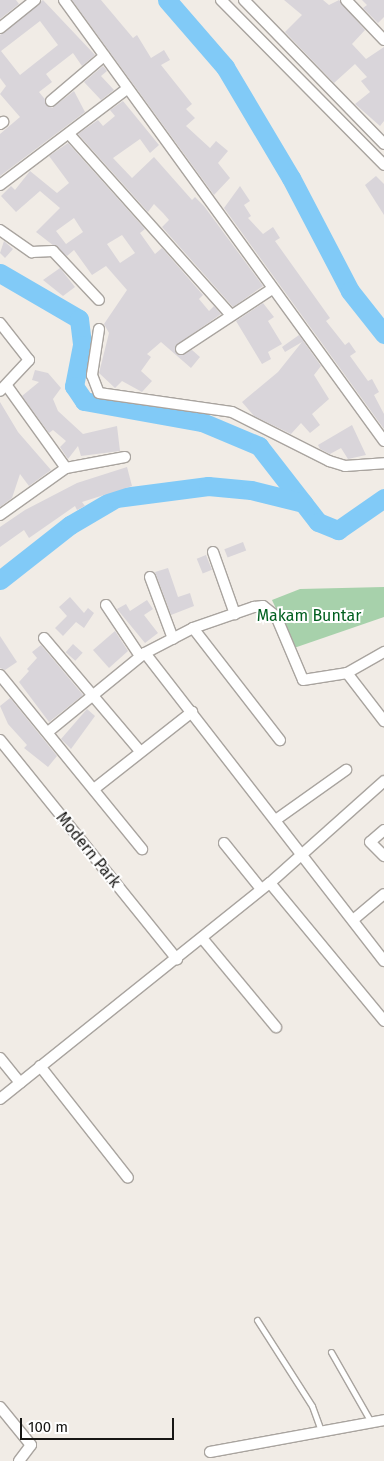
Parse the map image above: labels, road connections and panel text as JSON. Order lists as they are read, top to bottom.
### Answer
{
  "streets": {
    "street": ["Modern Park"]
  },
  "parks": ["Makam Buntar"],
  "scale_bar": "100 m"
}
